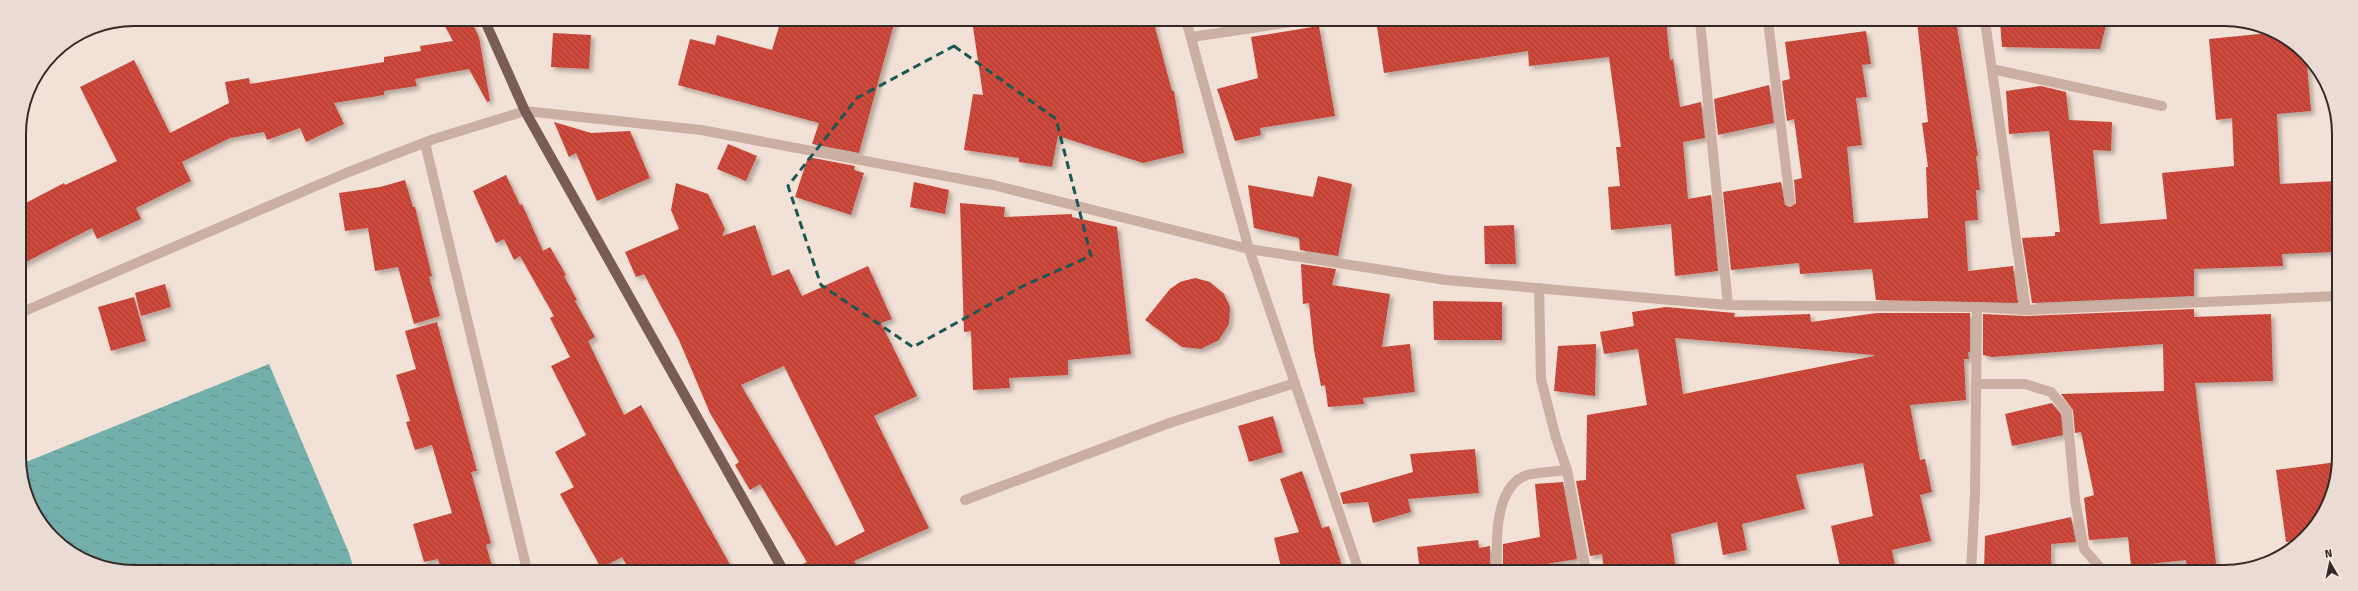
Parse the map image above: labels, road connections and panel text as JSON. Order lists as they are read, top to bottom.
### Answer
{
  "north": "top"
}
